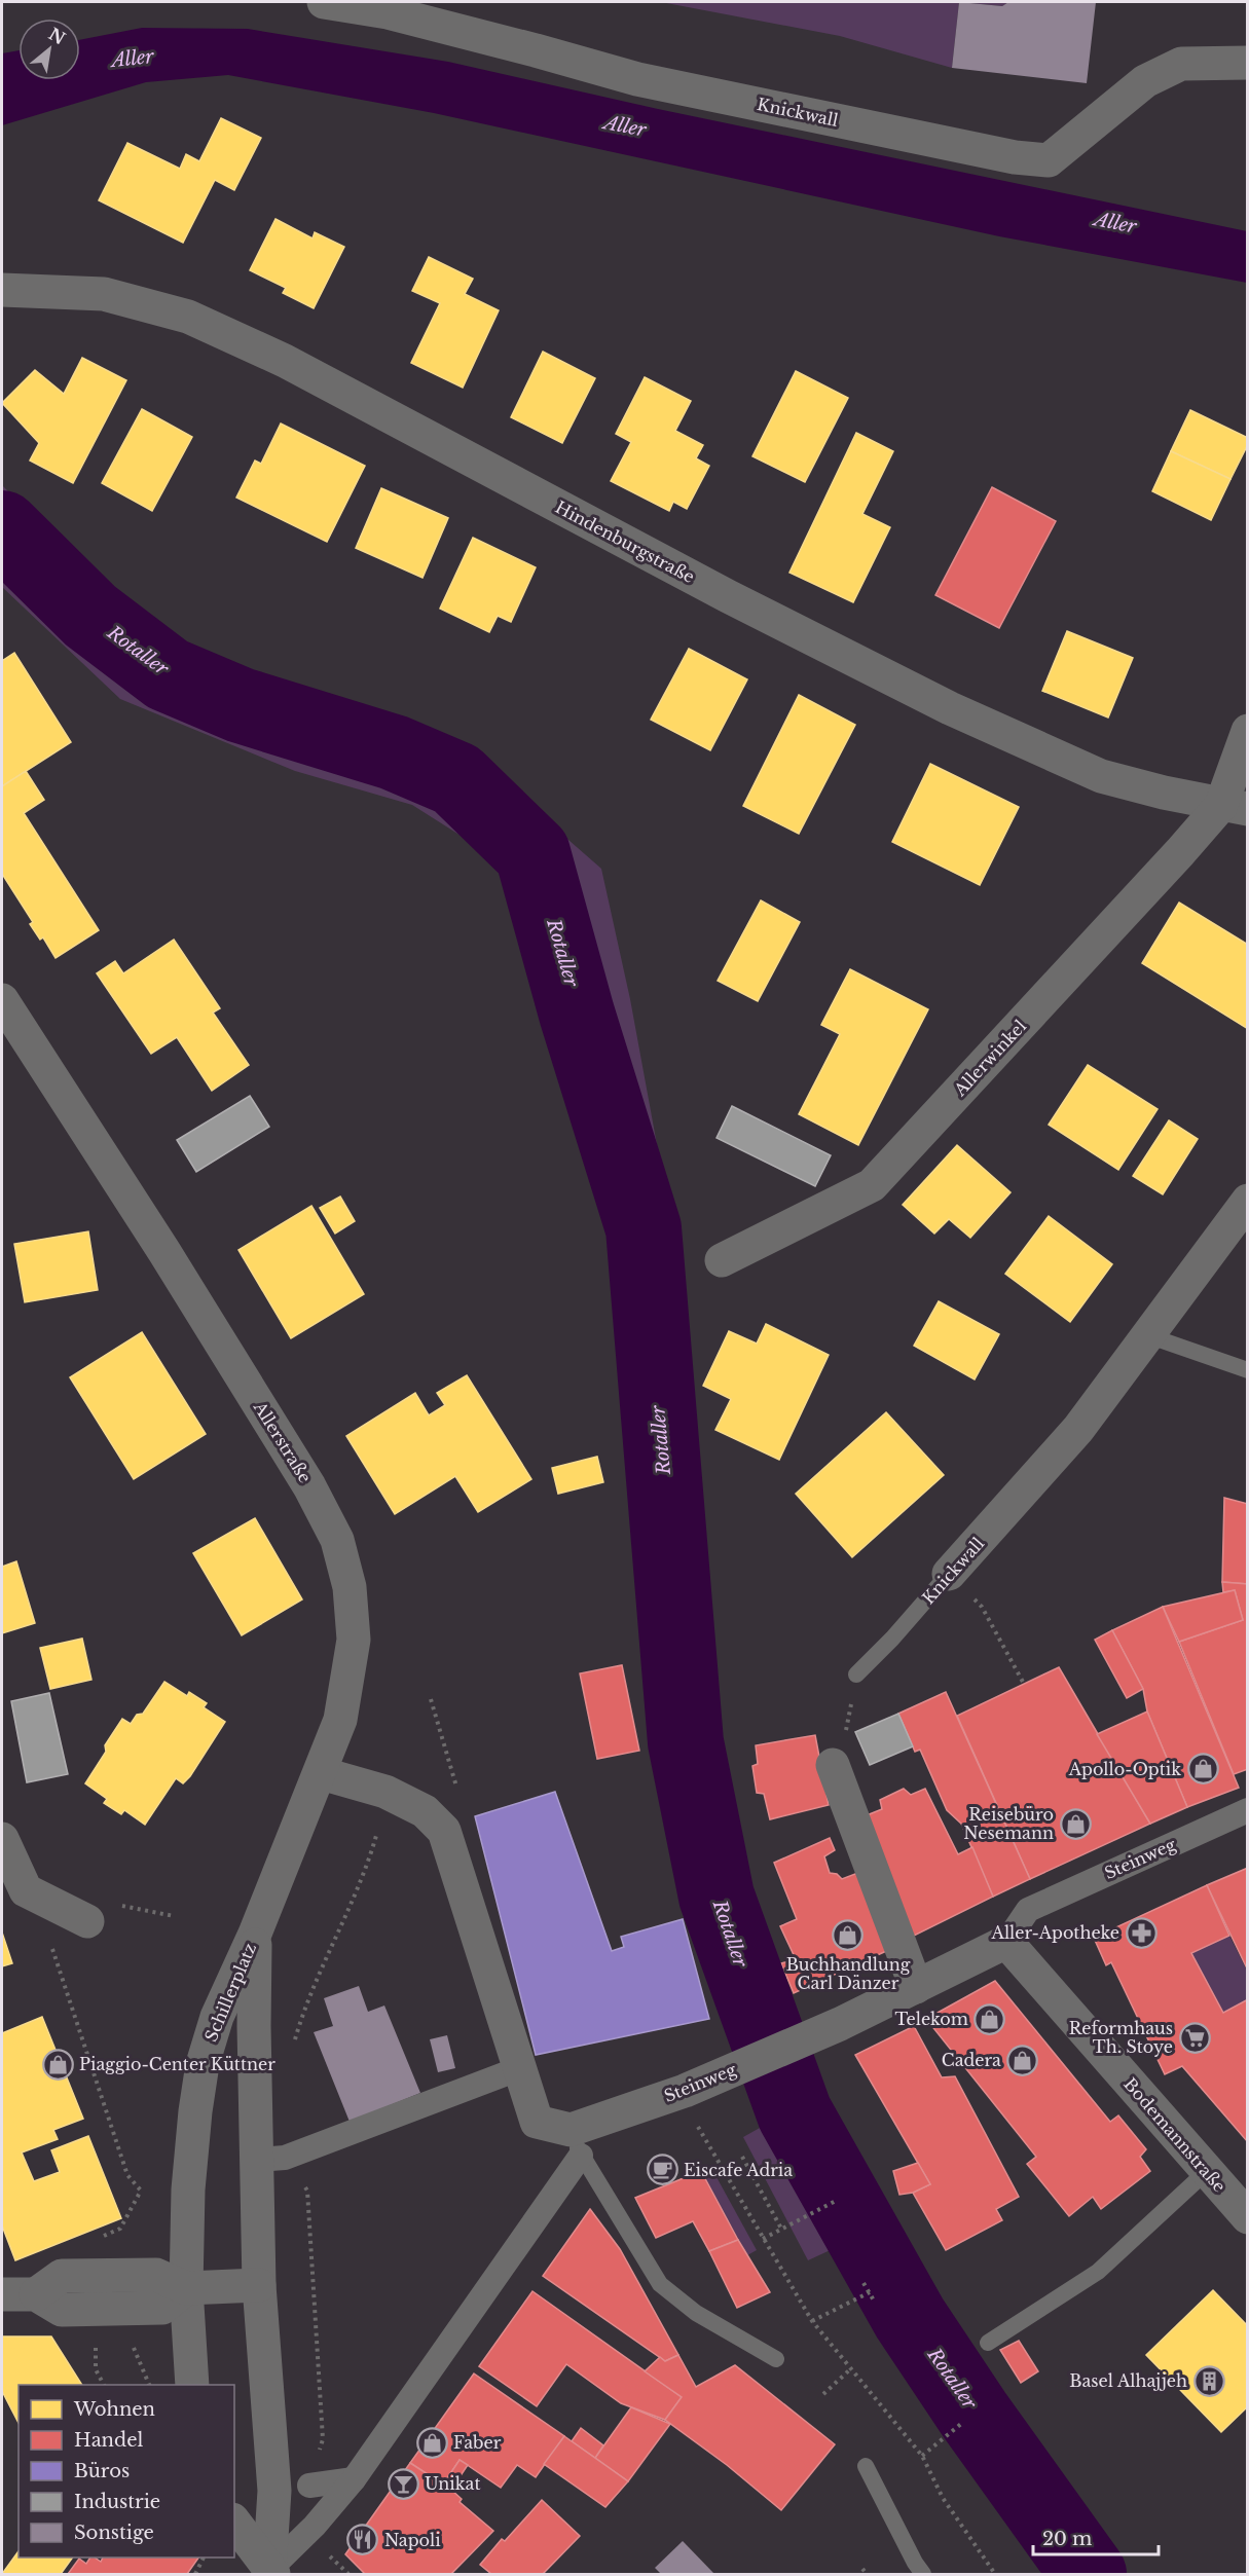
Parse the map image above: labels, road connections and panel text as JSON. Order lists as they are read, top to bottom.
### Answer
{
  "streets": {
    "street": [
      "Knickwall",
      "Hindenburgstraße",
      "Allerwinkel",
      "Allerstraße",
      "Steinweg",
      "Schillerplatz",
      "Bodemannstraße"
    ]
  },
  "crossings": [
    ["Hindenburgstraße", "Allerwinkel"],
    ["Allerstraße", "Schillerplatz"],
    ["Steinweg", "Bodemannstraße"]
  ],
  "water": ["Aller", "Rotaller"],
  "places": {
    "shop": [
      "Apollo-Optik",
      "Reisebüro Nesemann",
      "Buchhandlung Carl Dänzer",
      "Telekom",
      "Cadera",
      "Piaggio-Center Küttner",
      "Faber"
    ],
    "pharmacy": ["Aller-Apotheke"],
    "supermarket": ["Reformhaus Th. Stoye"],
    "cafe": ["Eiscafe Adria"],
    "building": ["Basel Alhajjeh"],
    "bar": ["Unikat"],
    "restaurant": ["Napoli"]
  },
  "legend": [
    "Wohnen",
    "Handel",
    "Büros",
    "Industrie",
    "Sonstige"
  ],
  "scale_bar": "20 m",
  "north": "top right"
}
